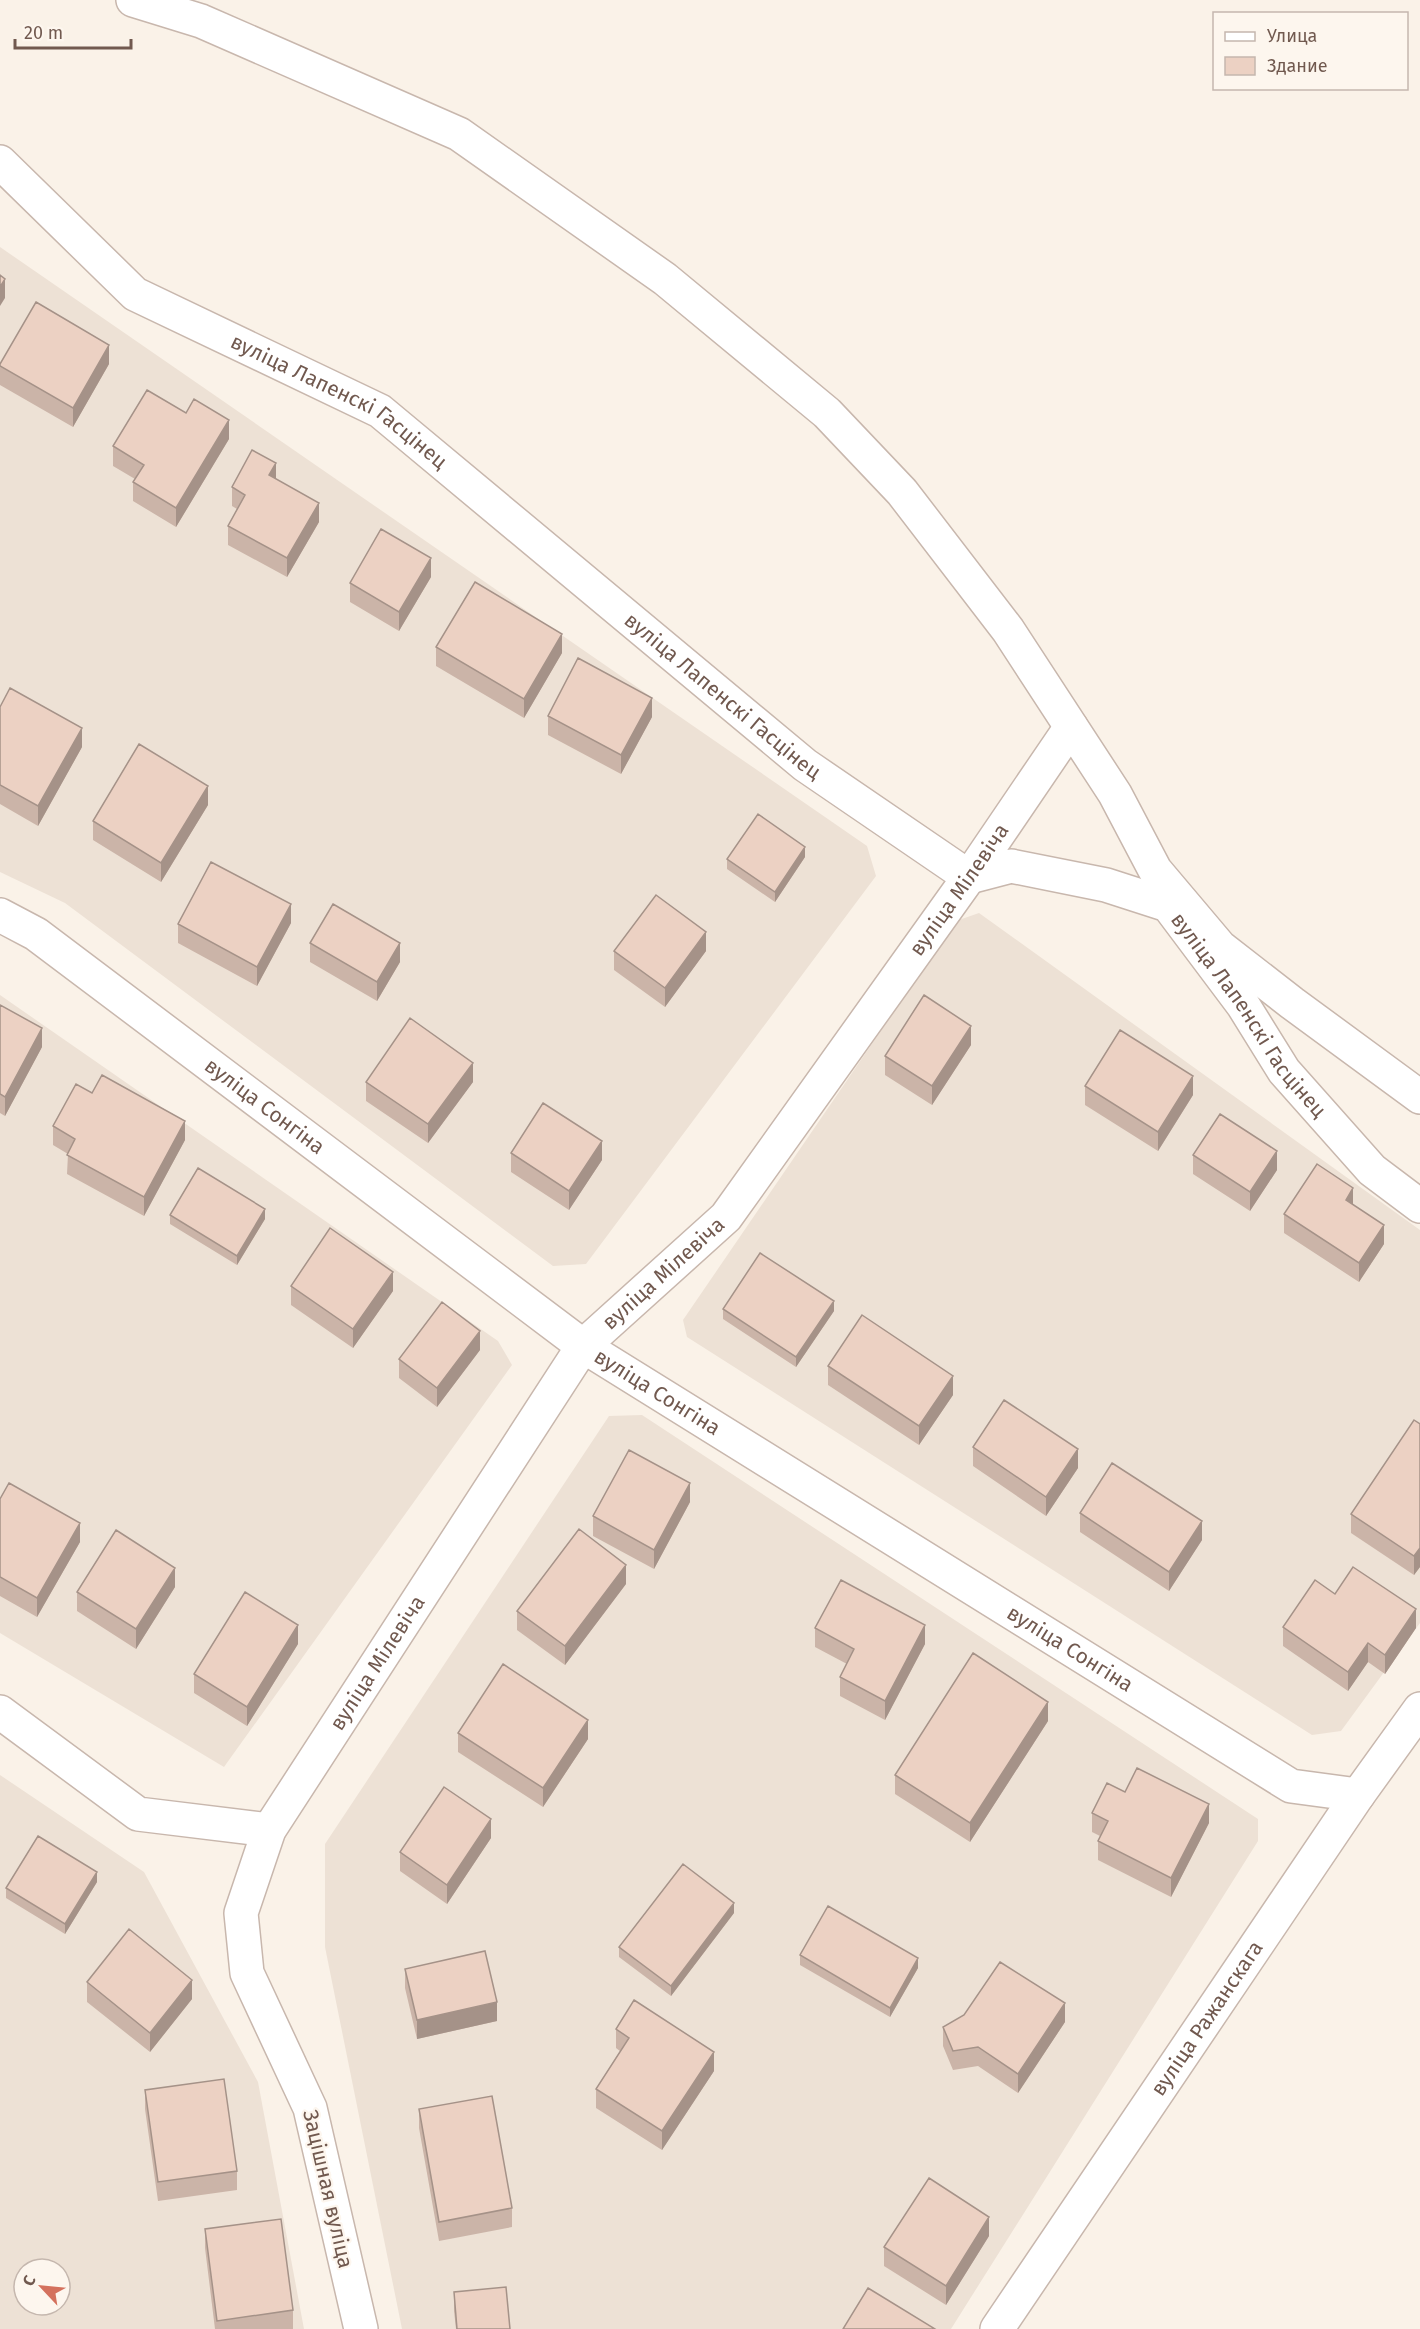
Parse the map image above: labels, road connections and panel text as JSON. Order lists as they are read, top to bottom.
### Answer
{
  "streets": {
    "street": [
      "вуліца Лапенскі Гасцінец",
      "вуліца Мілевіча",
      "вуліца Сонгіна",
      "вуліца Ражанскага",
      "Зацішная вуліца"
    ]
  },
  "crossings": [
    ["вуліца Лапенскі Гасцінец", "вуліца Мілевіча"],
    ["вуліца Мілевіча", "вуліца Сонгіна"],
    ["вуліца Мілевіча", "Зацішная вуліца"],
    ["вуліца Сонгіна", "вуліца Ражанскага"]
  ],
  "legend": ["Улица", "Здание"],
  "scale_bar": "20 m",
  "north": "top left"
}
